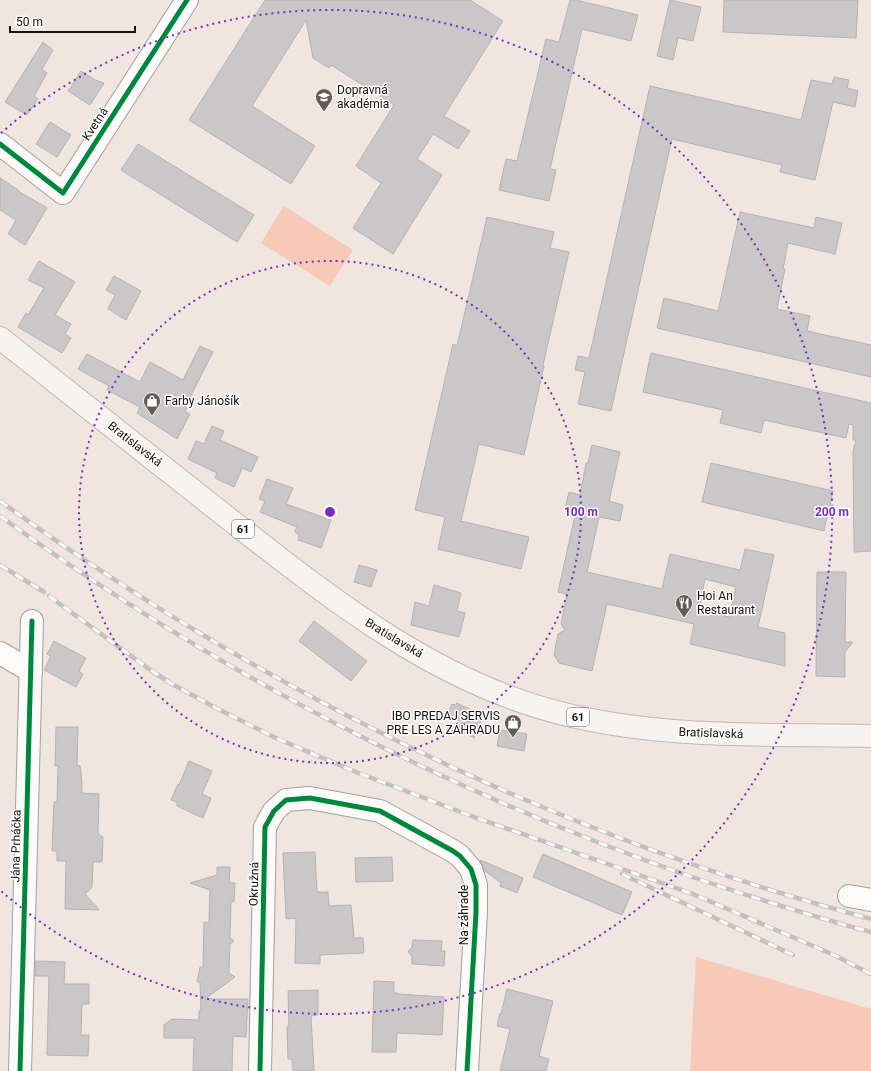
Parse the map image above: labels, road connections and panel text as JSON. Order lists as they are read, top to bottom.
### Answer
{
  "streets": {
    "main road": ["Bratislavská", "61"],
    "street": [
      "Kvetná",
      "Jána Prháčka",
      "Okružná",
      "Na záhrade"
    ]
  },
  "crossings": [
    ["Okružná", "Na záhrade"]
  ],
  "places": {
    "school or university": ["Dopravná akadémia"],
    "shop": ["Farby Jánošík", "IBO PREDAJ SERVIS PRE LES A ZÁHRADU"],
    "restaurant": ["Hoi An Restaurant"]
  },
  "scale_bar": "50 m",
  "rings": ["100 m", "200 m"]
}
